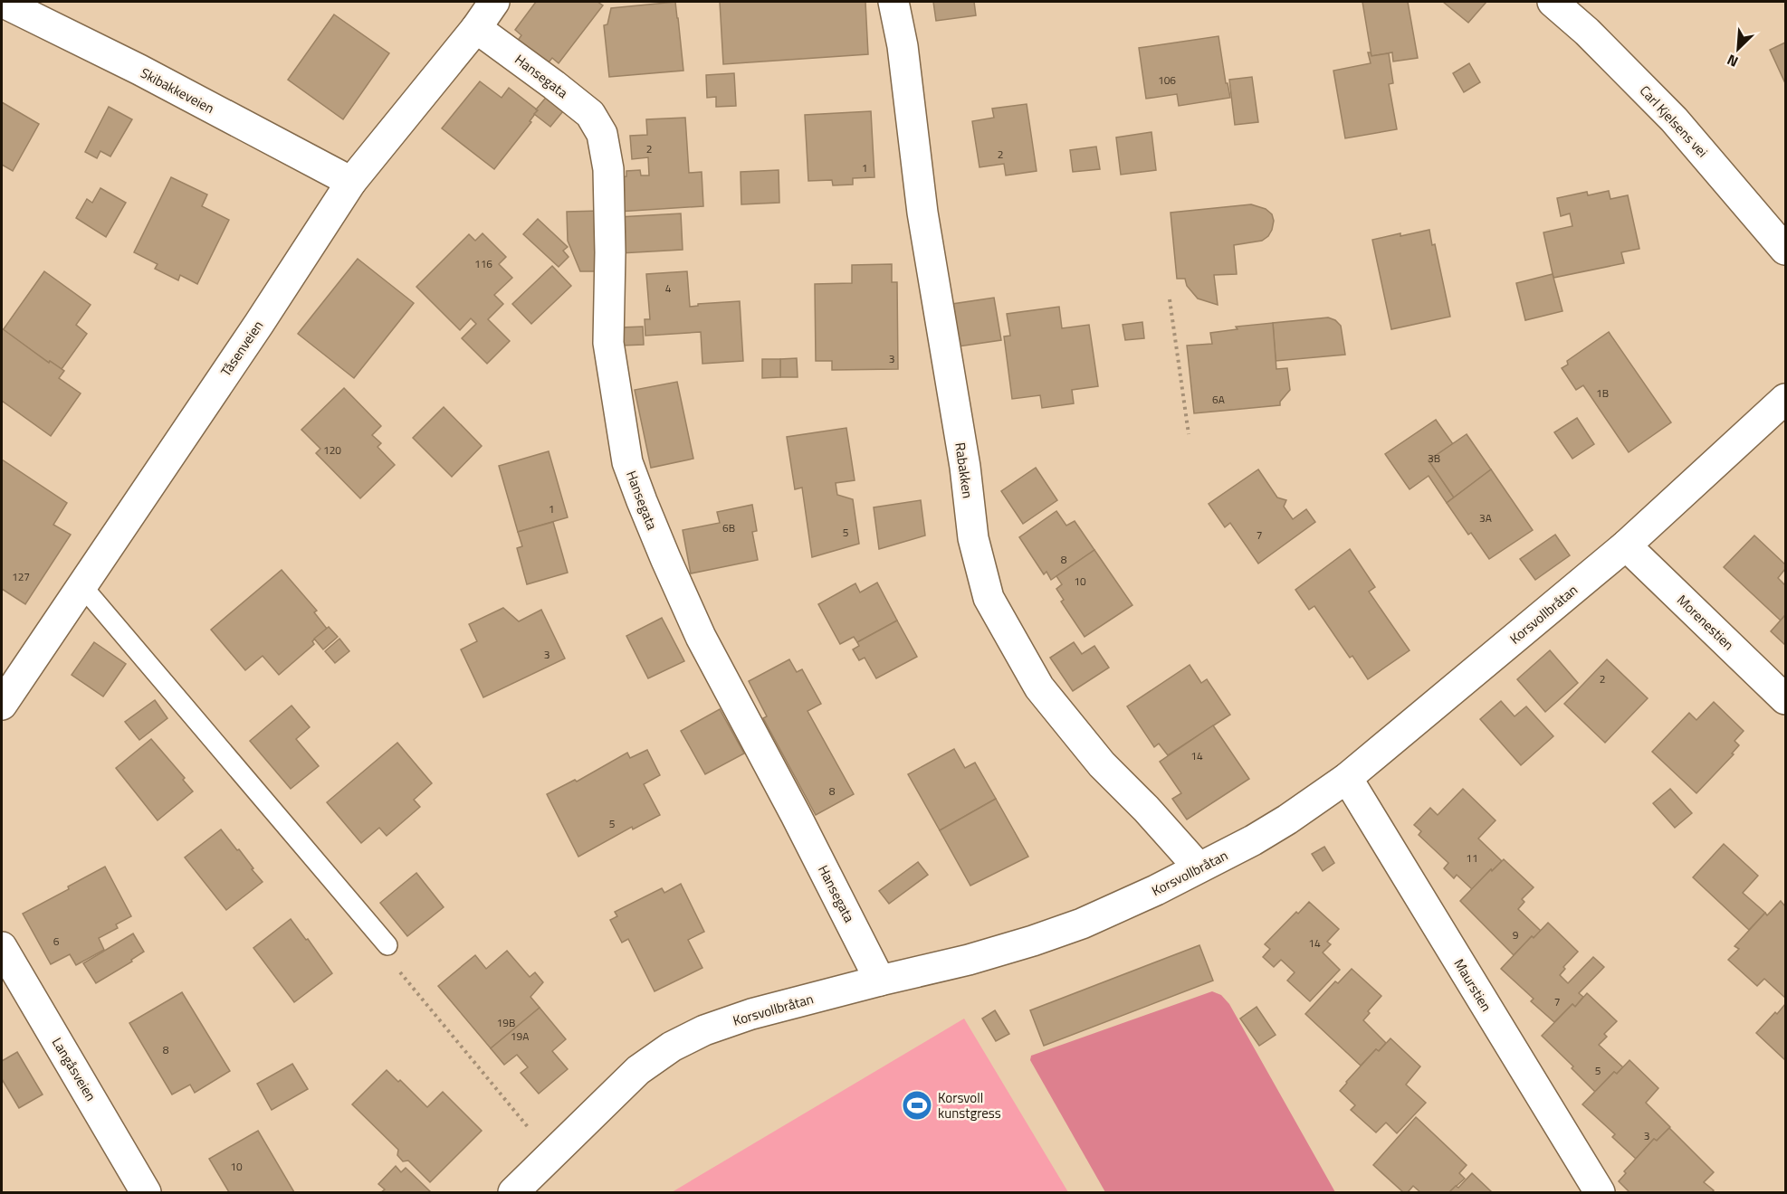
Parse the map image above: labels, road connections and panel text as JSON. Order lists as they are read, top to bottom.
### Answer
{
  "streets": {
    "street": [
      "Hansegata",
      "Skibakkeveien",
      "Carl Kjelsens vei",
      "Tåsenveien",
      "Rabakken",
      "Korsvollbråtan",
      "Morenestien",
      "Maurstien",
      "Langåsveien"
    ]
  },
  "crossings": [
    ["Hansegata", "Tåsenveien"],
    ["Hansegata", "Korsvollbråtan"],
    ["Skibakkeveien", "Tåsenveien"],
    ["Rabakken", "Korsvollbråtan"],
    ["Korsvollbråtan", "Morenestien"],
    ["Korsvollbråtan", "Maurstien"]
  ],
  "places": {
    "sports": ["Korsvoll kunstgress"]
  },
  "house_numbers": [
    "106",
    "2",
    "2",
    "1",
    "116",
    "4",
    "3",
    "1B",
    "6A",
    "120",
    "3B",
    "1",
    "3A",
    "6B",
    "5",
    "7",
    "8",
    "127",
    "10",
    "3",
    "2",
    "14",
    "8",
    "5",
    "11",
    "9",
    "6",
    "14",
    "7",
    "19B",
    "19A",
    "8",
    "5",
    "3",
    "10"
  ],
  "north": "bottom left"
}
